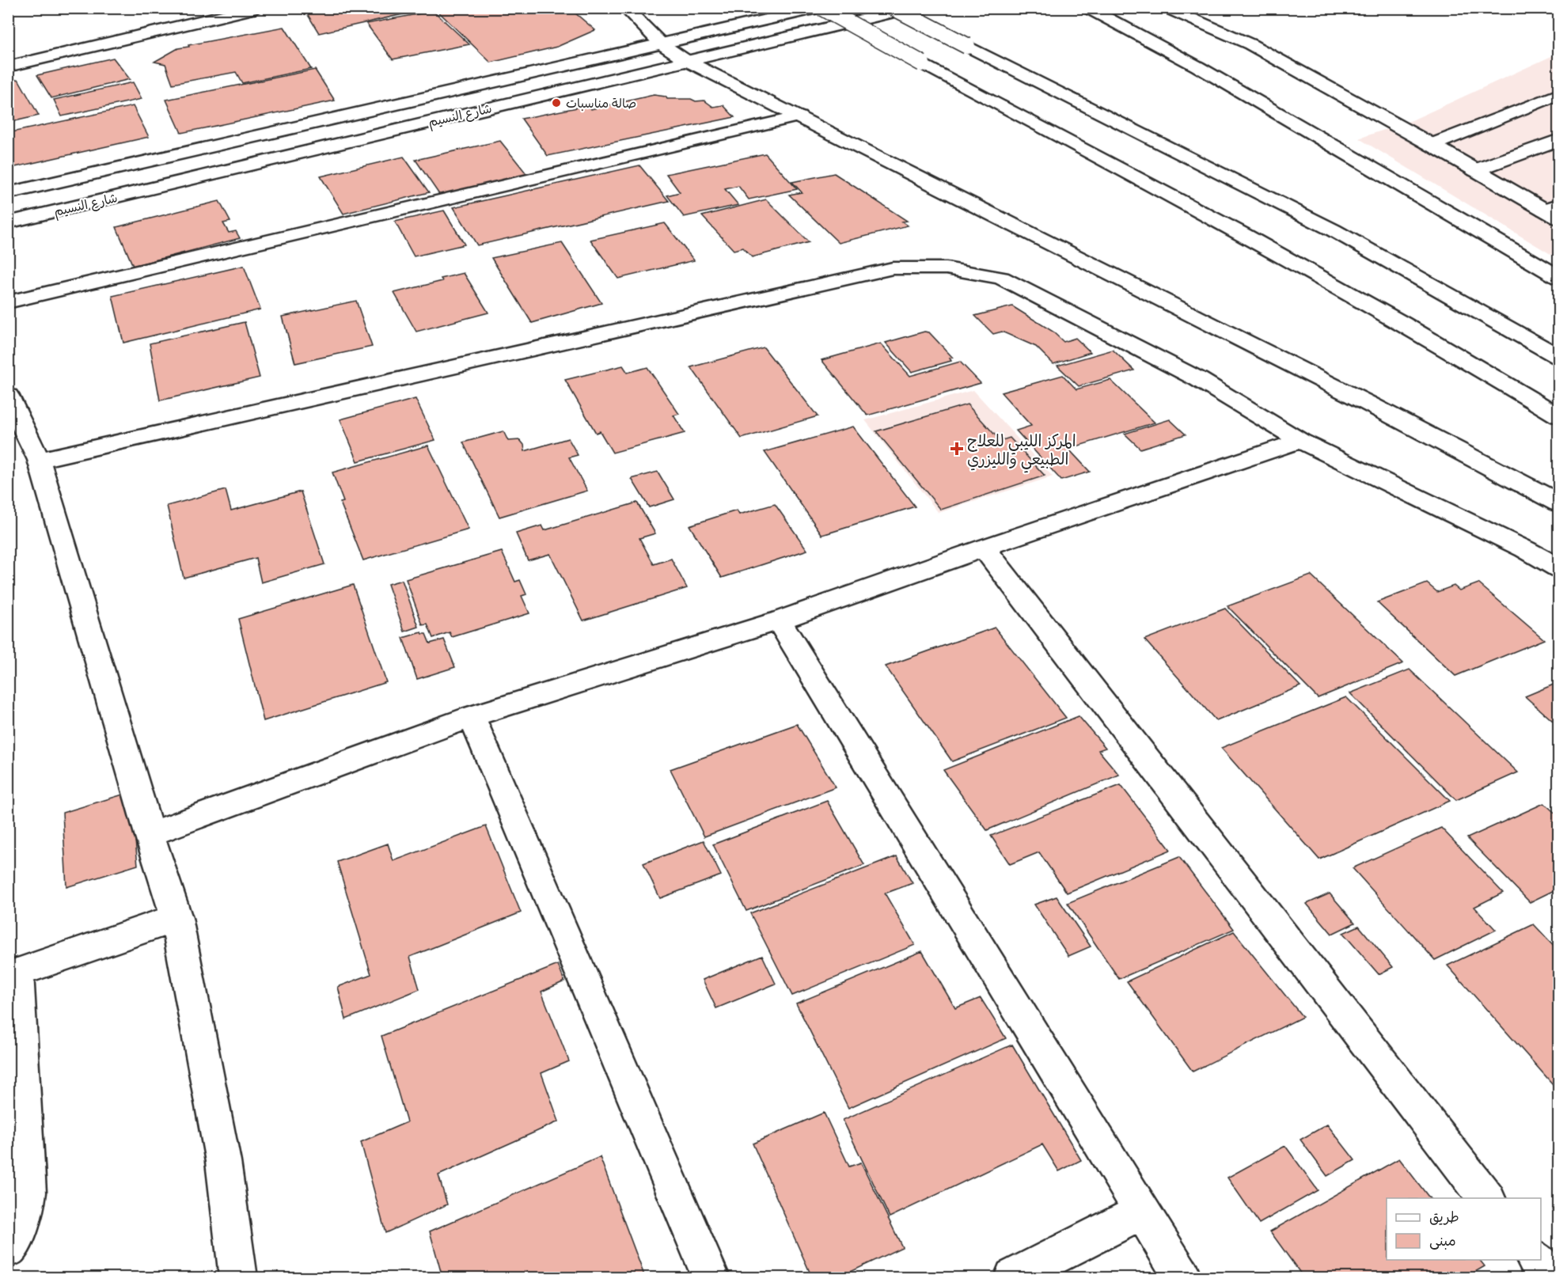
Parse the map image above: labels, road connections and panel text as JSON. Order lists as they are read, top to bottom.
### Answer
{
  "streets": {
    "main road": ["شارع النسيم"]
  },
  "places": {
    "other": ["صالة مناسبات"],
    "health": ["المركز الليبي للعلاج الطبيعي والليزري"]
  },
  "legend": ["طريق", "مبنى"]
}
